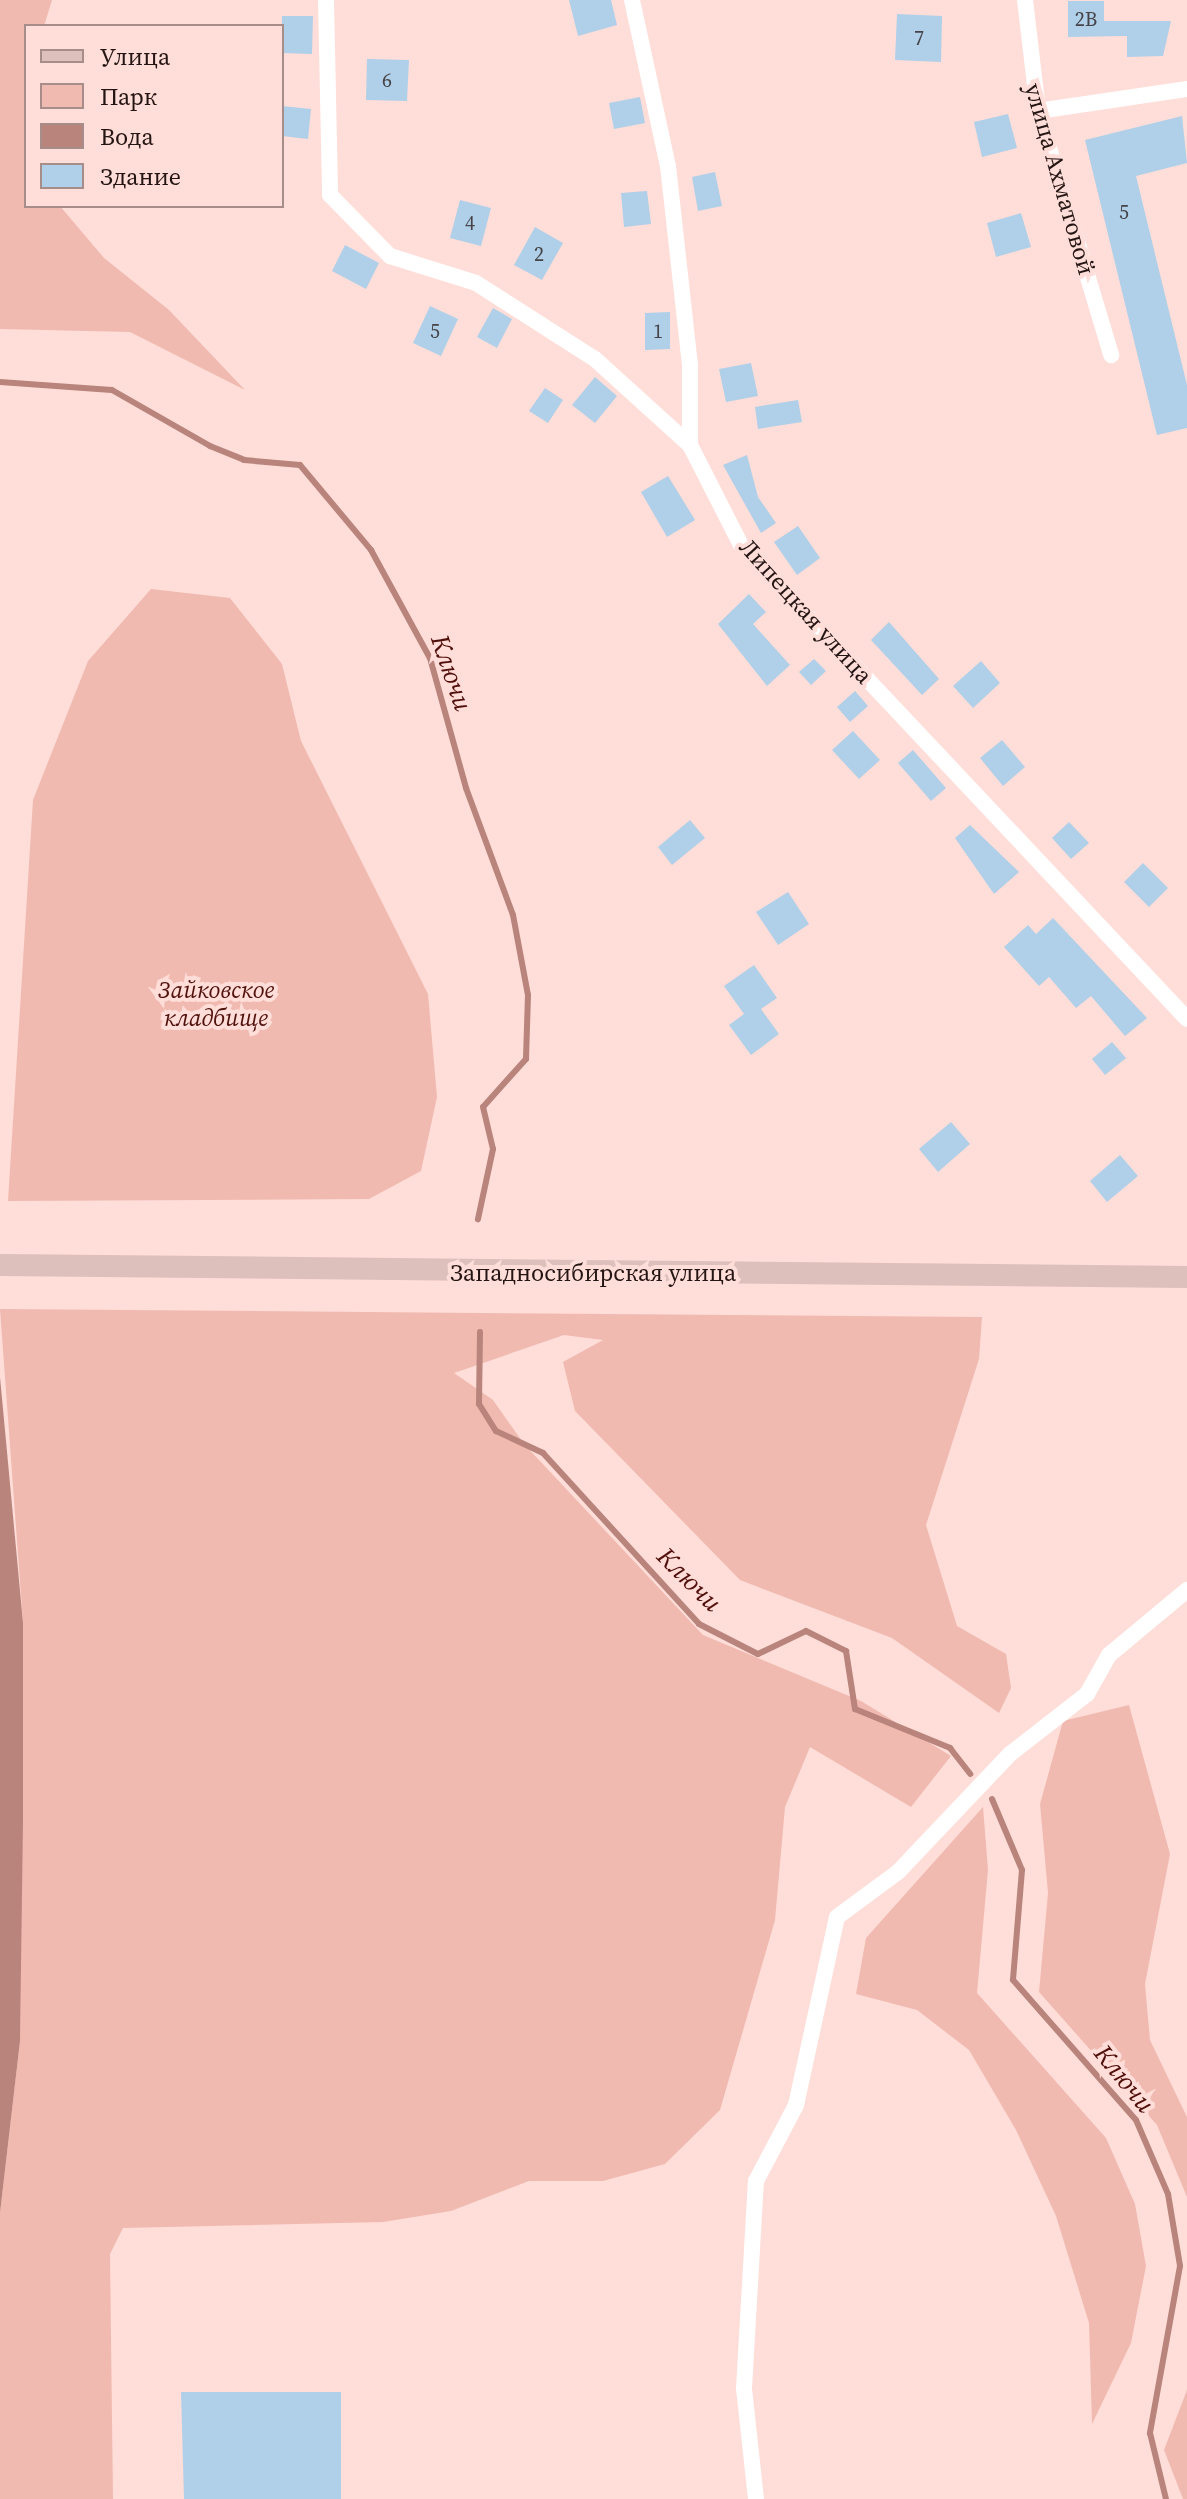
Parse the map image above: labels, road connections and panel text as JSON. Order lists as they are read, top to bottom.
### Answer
{
  "streets": {
    "main road": ["Западносибирская улица"],
    "street": ["улица Ахматовой", "Липецкая улица"]
  },
  "water": ["Ключи"],
  "parks": ["Зайковское кладбище"],
  "house_numbers": [
    "2В",
    "7",
    "6",
    "5",
    "4",
    "2",
    "5",
    "1"
  ],
  "legend": [
    "Улица",
    "Парк",
    "Вода",
    "Здание"
  ]
}
